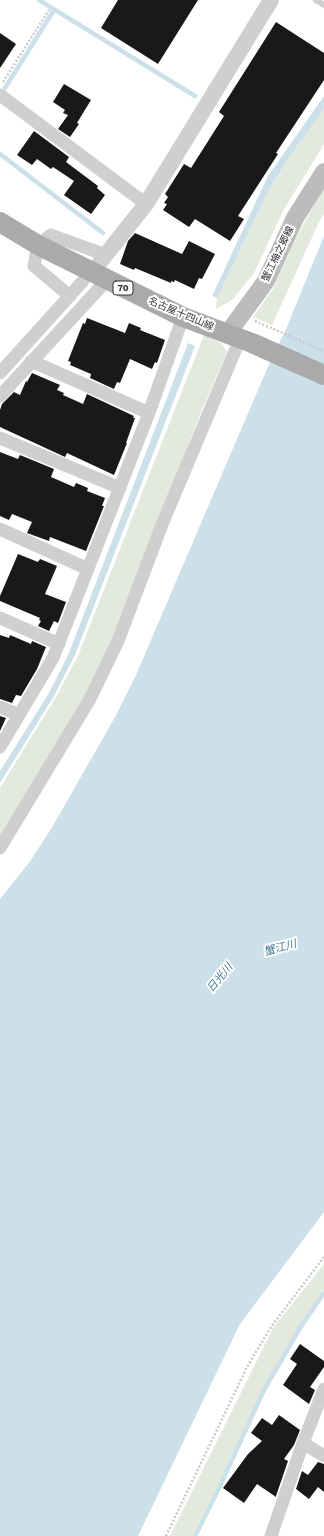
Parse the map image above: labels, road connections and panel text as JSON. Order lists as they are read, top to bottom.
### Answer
{
  "streets": {
    "main road": ["蟹江梅之郷線", "70", "名古屋十四山線"]
  },
  "crossings": [
    ["蟹江梅之郷線", "名古屋十四山線"]
  ],
  "water": ["蟹江川", "日光川"]
}
